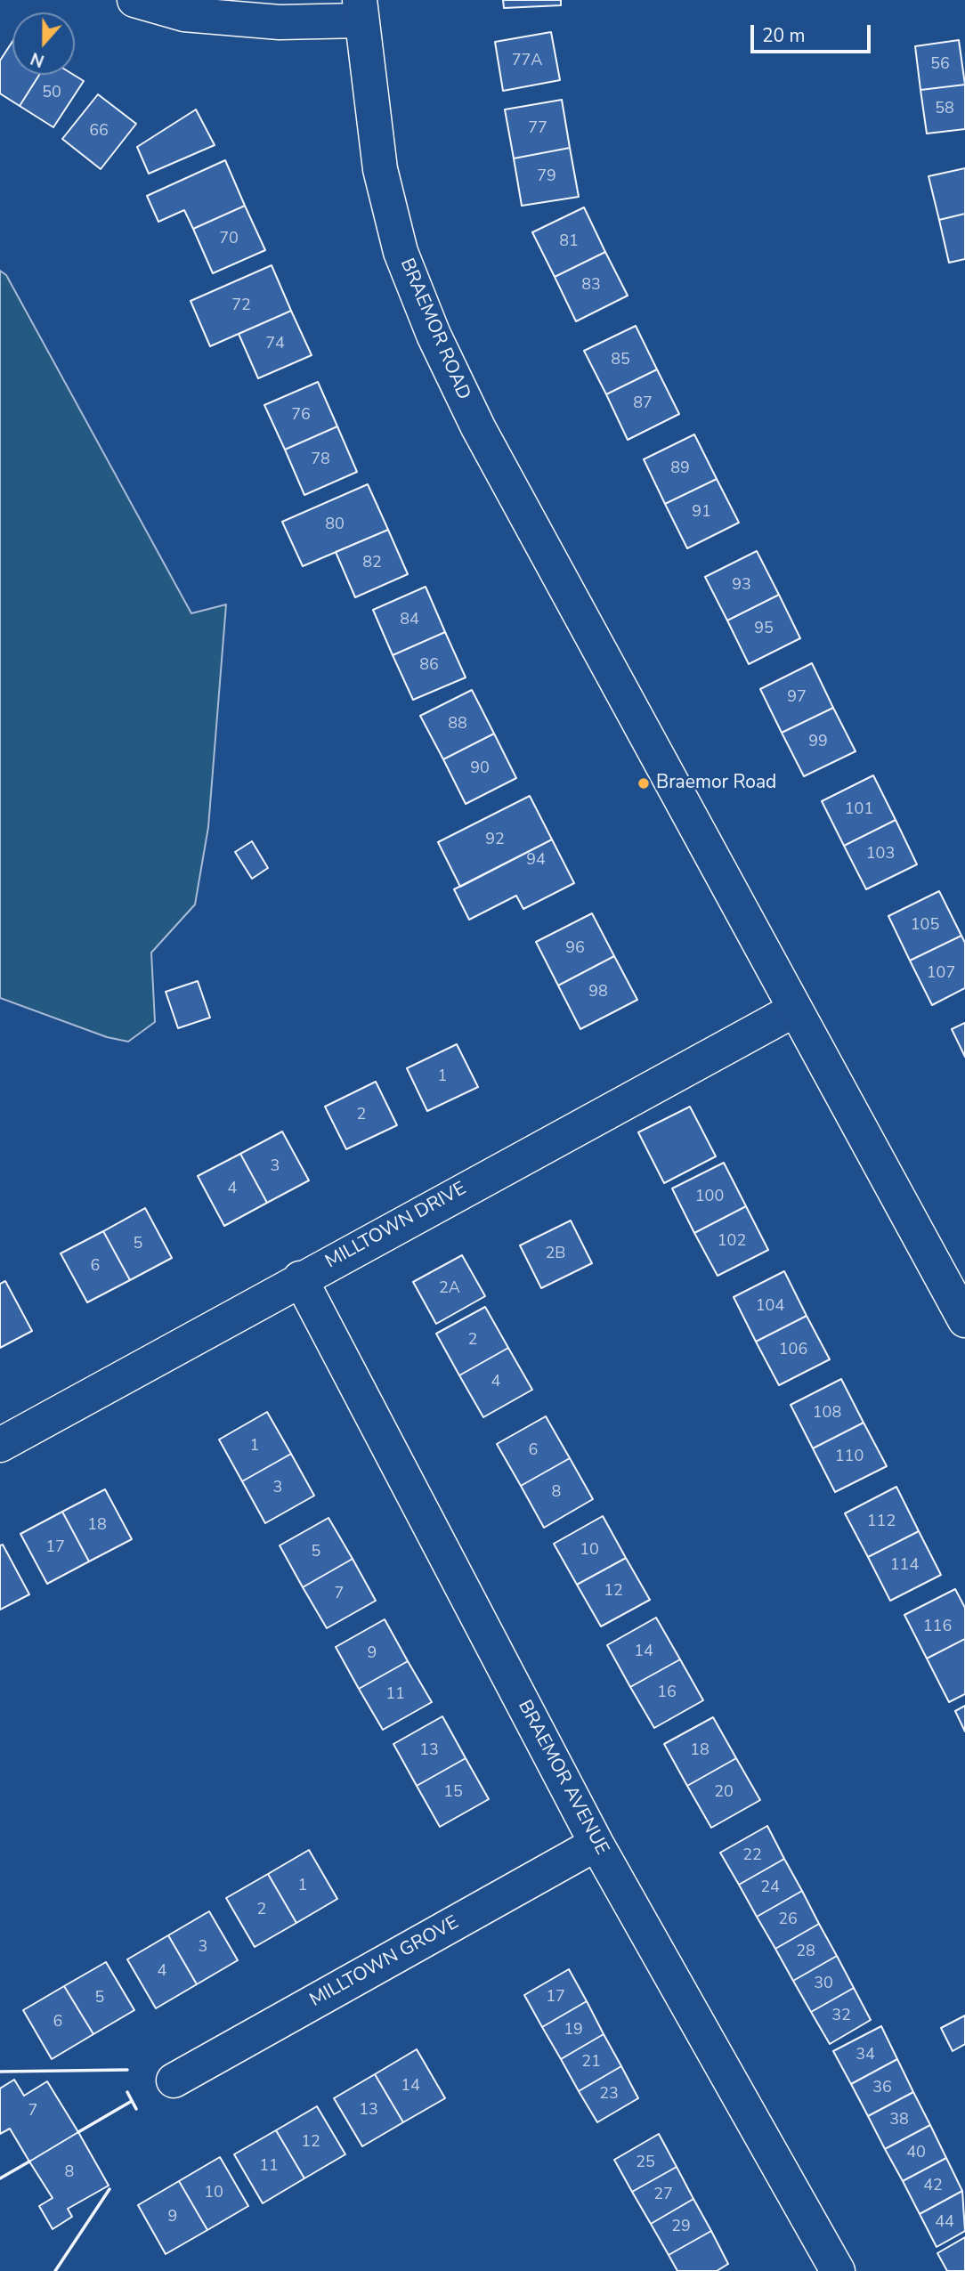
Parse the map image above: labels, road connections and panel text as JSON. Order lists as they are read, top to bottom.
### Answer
{
  "streets": {
    "street": [
      "BRAEMOR ROAD",
      "MILLTOWN DRIVE",
      "BRAEMOR AVENUE",
      "MILLTOWN GROVE"
    ]
  },
  "crossings": [
    ["BRAEMOR ROAD", "MILLTOWN DRIVE"],
    ["MILLTOWN DRIVE", "BRAEMOR AVENUE"],
    ["BRAEMOR AVENUE", "MILLTOWN GROVE"]
  ],
  "places": ["Braemor Road"],
  "house_numbers": [
    "77A",
    "56",
    "50",
    "58",
    "77",
    "66",
    "79",
    "70",
    "81",
    "83",
    "72",
    "74",
    "85",
    "87",
    "76",
    "78",
    "89",
    "91",
    "80",
    "82",
    "93",
    "84",
    "95",
    "86",
    "97",
    "88",
    "99",
    "90",
    "101",
    "92",
    "103",
    "94",
    "105",
    "96",
    "107",
    "98",
    "1",
    "2",
    "3",
    "4",
    "100",
    "102",
    "5",
    "2B",
    "6",
    "2A",
    "104",
    "2",
    "106",
    "4",
    "108",
    "1",
    "6",
    "110",
    "3",
    "8",
    "112",
    "18",
    "17",
    "10",
    "5",
    "114",
    "12",
    "7",
    "116",
    "14",
    "9",
    "16",
    "11",
    "13",
    "18",
    "15",
    "20",
    "22",
    "1",
    "24",
    "2",
    "26",
    "3",
    "28",
    "4",
    "30",
    "17",
    "5",
    "32",
    "6",
    "19",
    "34",
    "21",
    "14",
    "36",
    "23",
    "13",
    "7",
    "38",
    "12",
    "40",
    "25",
    "11",
    "8",
    "42",
    "10",
    "27",
    "9",
    "44",
    "29"
  ],
  "scale_bar": "20 m",
  "north": "bottom"
}
